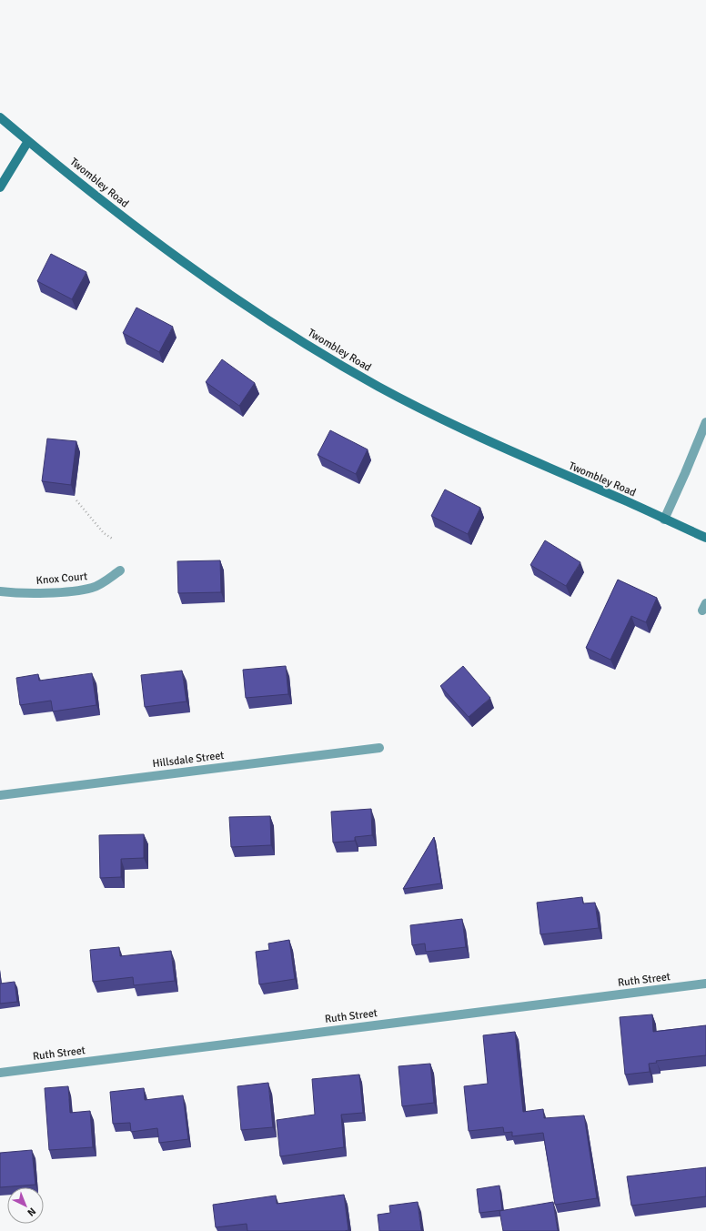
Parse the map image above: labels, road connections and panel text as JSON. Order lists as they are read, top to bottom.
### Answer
{
  "streets": {
    "street": [
      "Twombley Road",
      "Knox Court",
      "Hillsdale Street",
      "Ruth Street"
    ]
  },
  "north": "bottom right"
}
